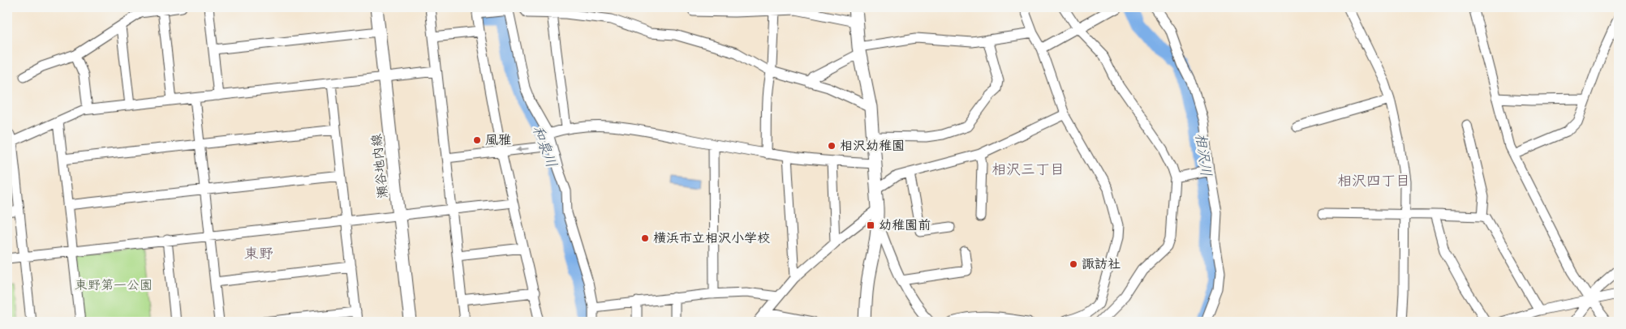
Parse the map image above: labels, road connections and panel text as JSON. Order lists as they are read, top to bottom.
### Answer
{
  "streets": {
    "street": ["瀬谷地内線"]
  },
  "districts": ["相沢三丁目", "相沢四丁目", "東野"],
  "water": ["和泉川", "相沢川"],
  "parks": ["東野第一公園"],
  "places": {
    "other": [
      "風雅",
      "相沢幼稚園",
      "横浜市立相沢小学校",
      "諏訪社"
    ],
    "transit": ["幼稚園前"]
  }
}
